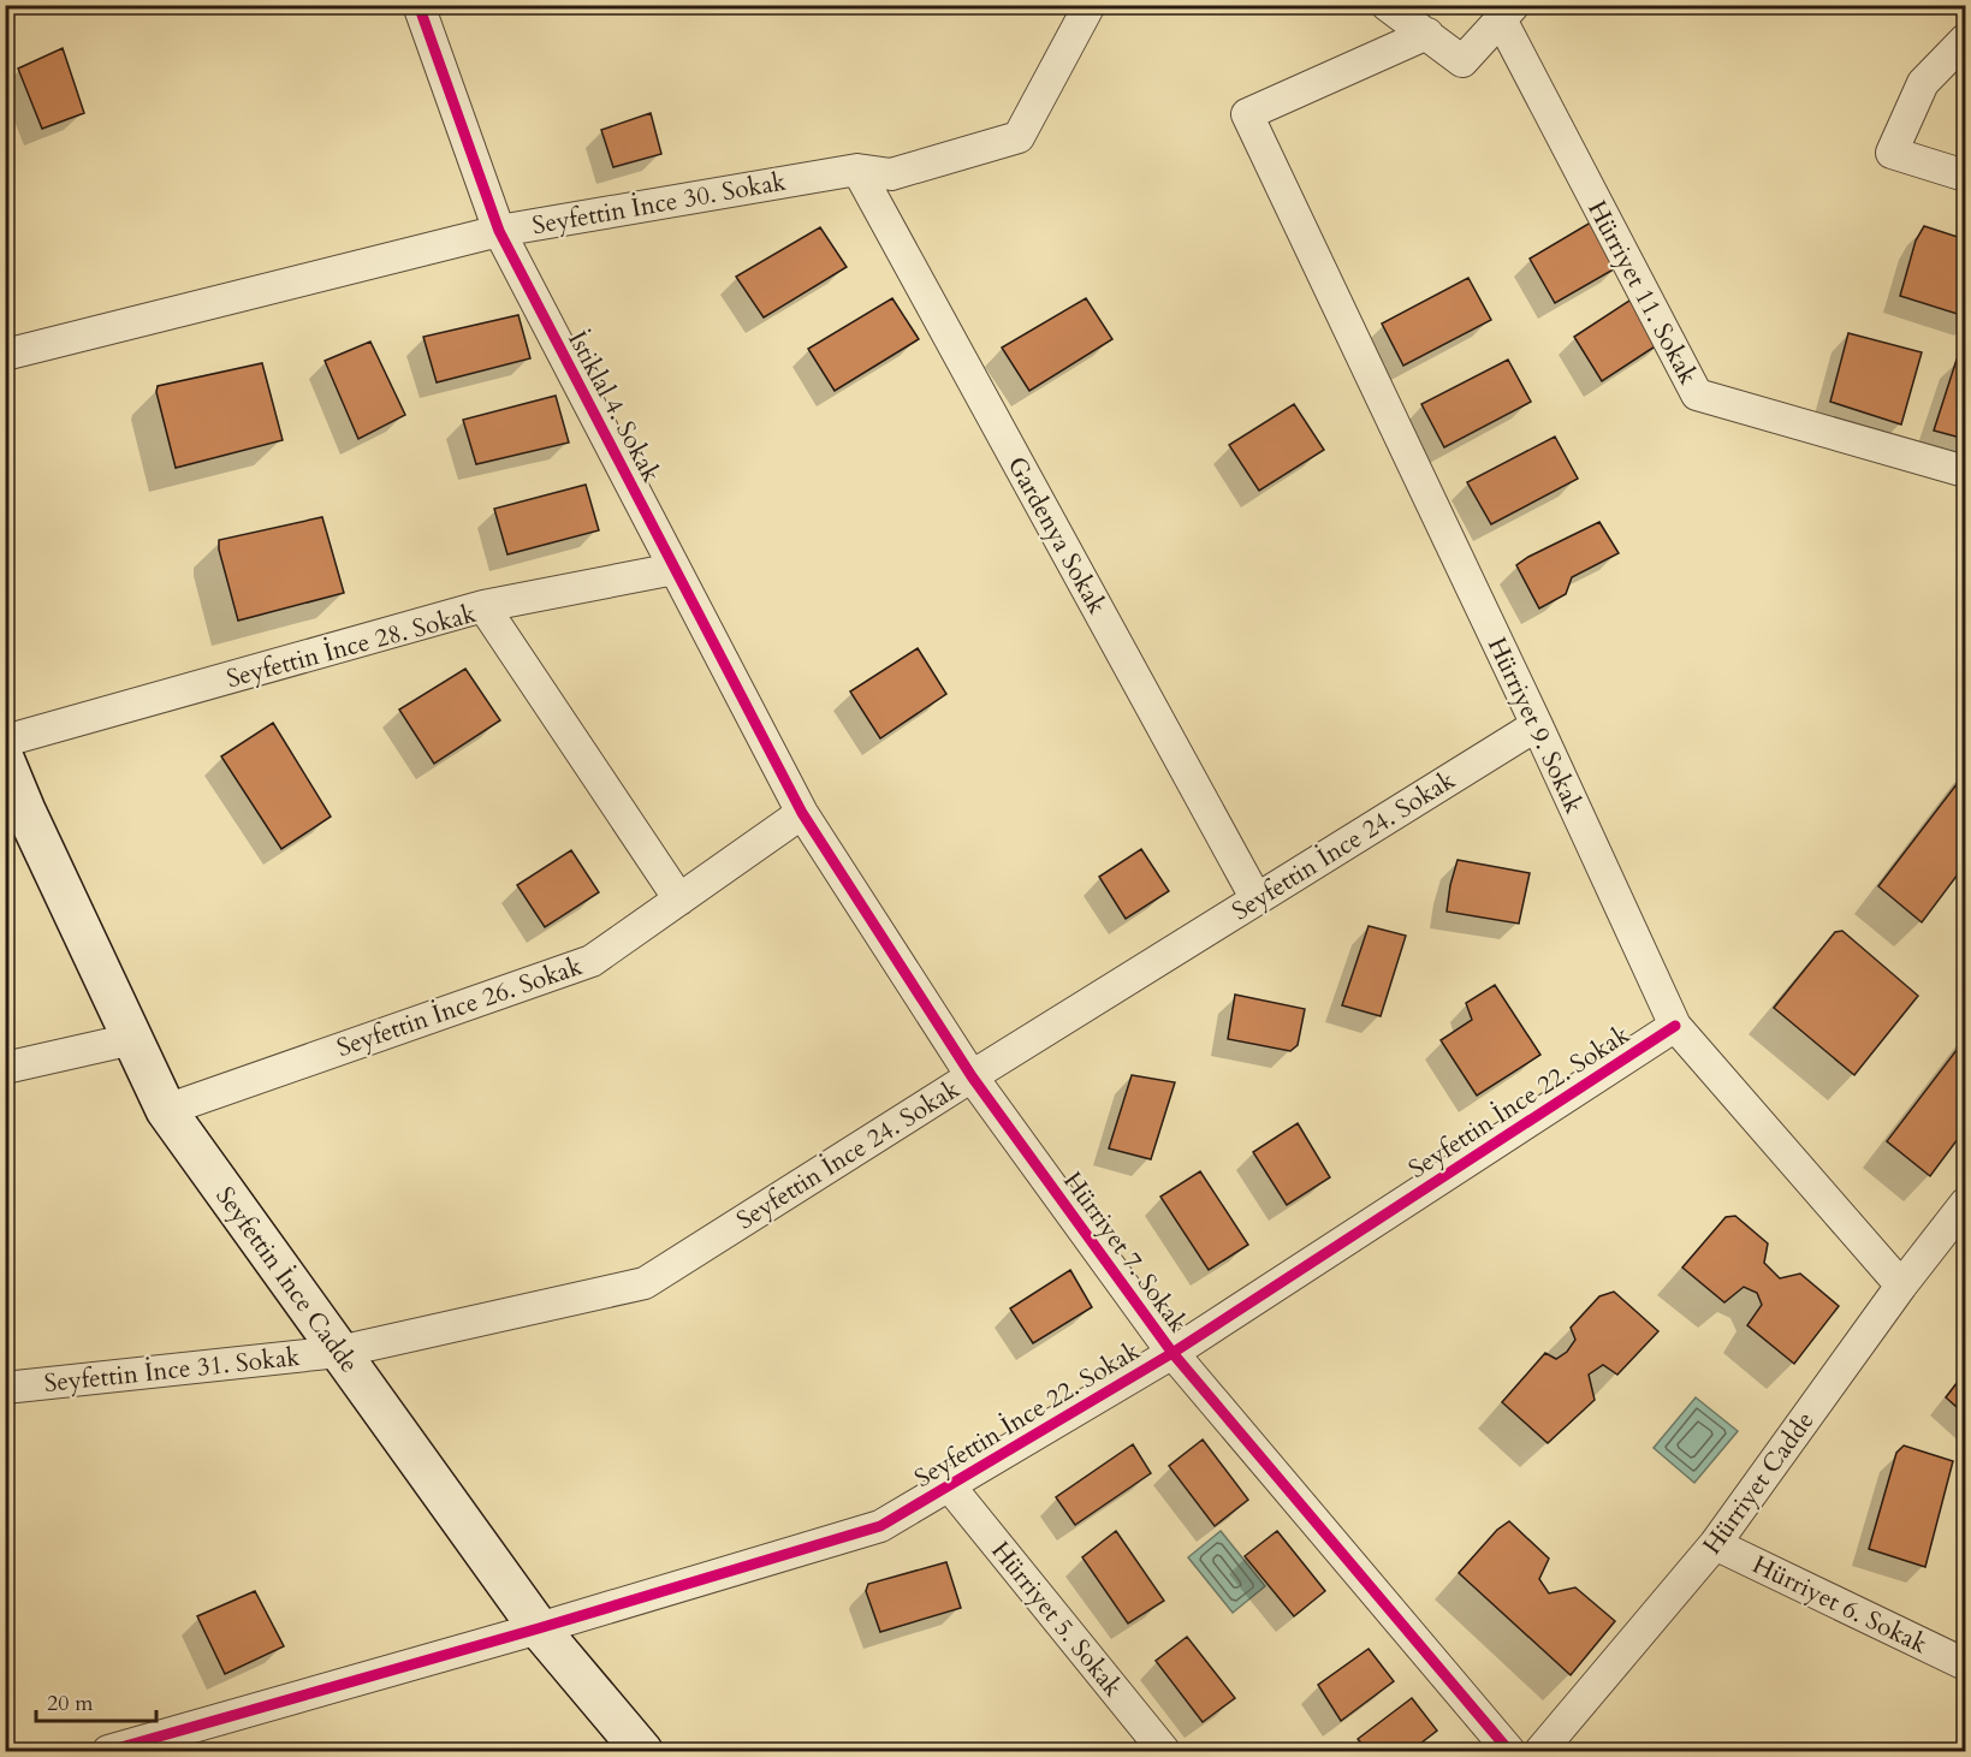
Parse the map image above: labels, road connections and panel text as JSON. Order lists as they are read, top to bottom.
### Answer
{
  "streets": {
    "main road": ["Seyfettin İnce Cadde"],
    "street": [
      "Seyfettin İnce 30. Sokak",
      "Hürriyet 11. Sokak",
      "İstiklal 4. Sokak",
      "Gardenya Sokak",
      "Seyfettin İnce 28. Sokak",
      "Hürriyet 9. Sokak",
      "Seyfettin İnce 24. Sokak",
      "Seyfettin İnce 26. Sokak",
      "Seyfettin İnce 22. Sokak",
      "Hürriyet 7. Sokak",
      "Seyfettin İnce 31. Sokak",
      "Hürriyet Cadde",
      "Hürriyet 6. Sokak",
      "Hürriyet 5. Sokak"
    ]
  },
  "crossings": [
    ["Seyfettin İnce 30. Sokak", "İstiklal 4. Sokak"],
    ["Seyfettin İnce 30. Sokak", "Gardenya Sokak"],
    ["İstiklal 4. Sokak", "Seyfettin İnce 26. Sokak"],
    ["İstiklal 4. Sokak", "Hürriyet 7. Sokak"],
    ["Gardenya Sokak", "Seyfettin İnce 24. Sokak"],
    ["Seyfettin İnce 28. Sokak", "Seyfettin İnce 26. Sokak"],
    ["Hürriyet 9. Sokak", "Seyfettin İnce 24. Sokak"],
    ["Hürriyet 9. Sokak", "Seyfettin İnce 22. Sokak"],
    ["Hürriyet 9. Sokak", "Hürriyet Cadde"],
    ["Seyfettin İnce 24. Sokak", "Hürriyet 7. Sokak"],
    ["Seyfettin İnce 24. Sokak", "Seyfettin İnce Cadde"],
    ["Seyfettin İnce 24. Sokak", "Seyfettin İnce 31. Sokak"],
    ["Seyfettin İnce 26. Sokak", "Hürriyet 7. Sokak"],
    ["Seyfettin İnce 26. Sokak", "Seyfettin İnce Cadde"],
    ["Seyfettin İnce 22. Sokak", "Hürriyet 7. Sokak"],
    ["Seyfettin İnce 22. Sokak", "Seyfettin İnce Cadde"],
    ["Seyfettin İnce 22. Sokak", "Hürriyet 5. Sokak"],
    ["Seyfettin İnce Cadde", "Seyfettin İnce 31. Sokak"],
    ["Hürriyet Cadde", "Hürriyet 6. Sokak"]
  ],
  "scale_bar": "20 m"
}
